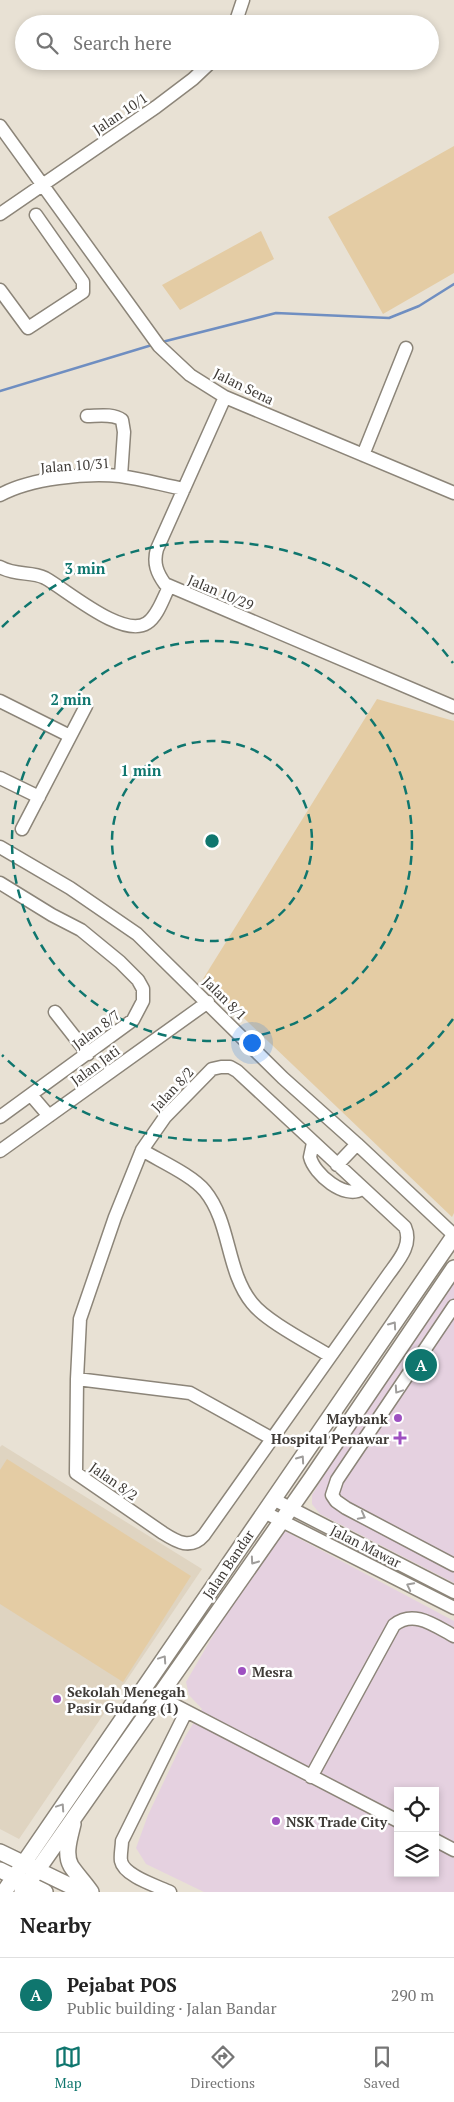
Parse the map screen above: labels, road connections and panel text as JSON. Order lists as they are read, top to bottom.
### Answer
{
  "streets": {
    "main road": ["Jalan Bandar"],
    "street": [
      "Jalan 10/1",
      "Jalan Sena",
      "Jalan 10/31",
      "Jalan 10/29",
      "Jalan 8/1",
      "Jalan 8/7",
      "Jalan Jati",
      "Jalan 8/2",
      "Jalan Mawar"
    ]
  },
  "crossings": [
    ["Jalan 10/1", "Jalan Sena"],
    ["Jalan Sena", "Jalan 10/29"],
    ["Jalan 10/31", "Jalan 10/29"],
    ["Jalan 8/1", "Jalan Jati"],
    ["Jalan 8/1", "Jalan Bandar"],
    ["Jalan Mawar", "Jalan Bandar"]
  ],
  "places": {
    "other": [
      "Maybank",
      "Mesra",
      "Sekolah Menegah Pasir Gudang (1)",
      "NSK Trade City"
    ],
    "health": ["Hospital Penawar"]
  },
  "page": {
    "search": "Search here",
    "pins": "A",
    "heading": "Nearby",
    "list": [
      {
        "mark": "A",
        "name": "Pejabat POS",
        "note": "Public building · Jalan Bandar",
        "value": "290 m"
      }
    ],
    "nav": ["Map", "Directions", "Saved"]
  },
  "rings": ["3 min", "2 min", "1 min"]
}
